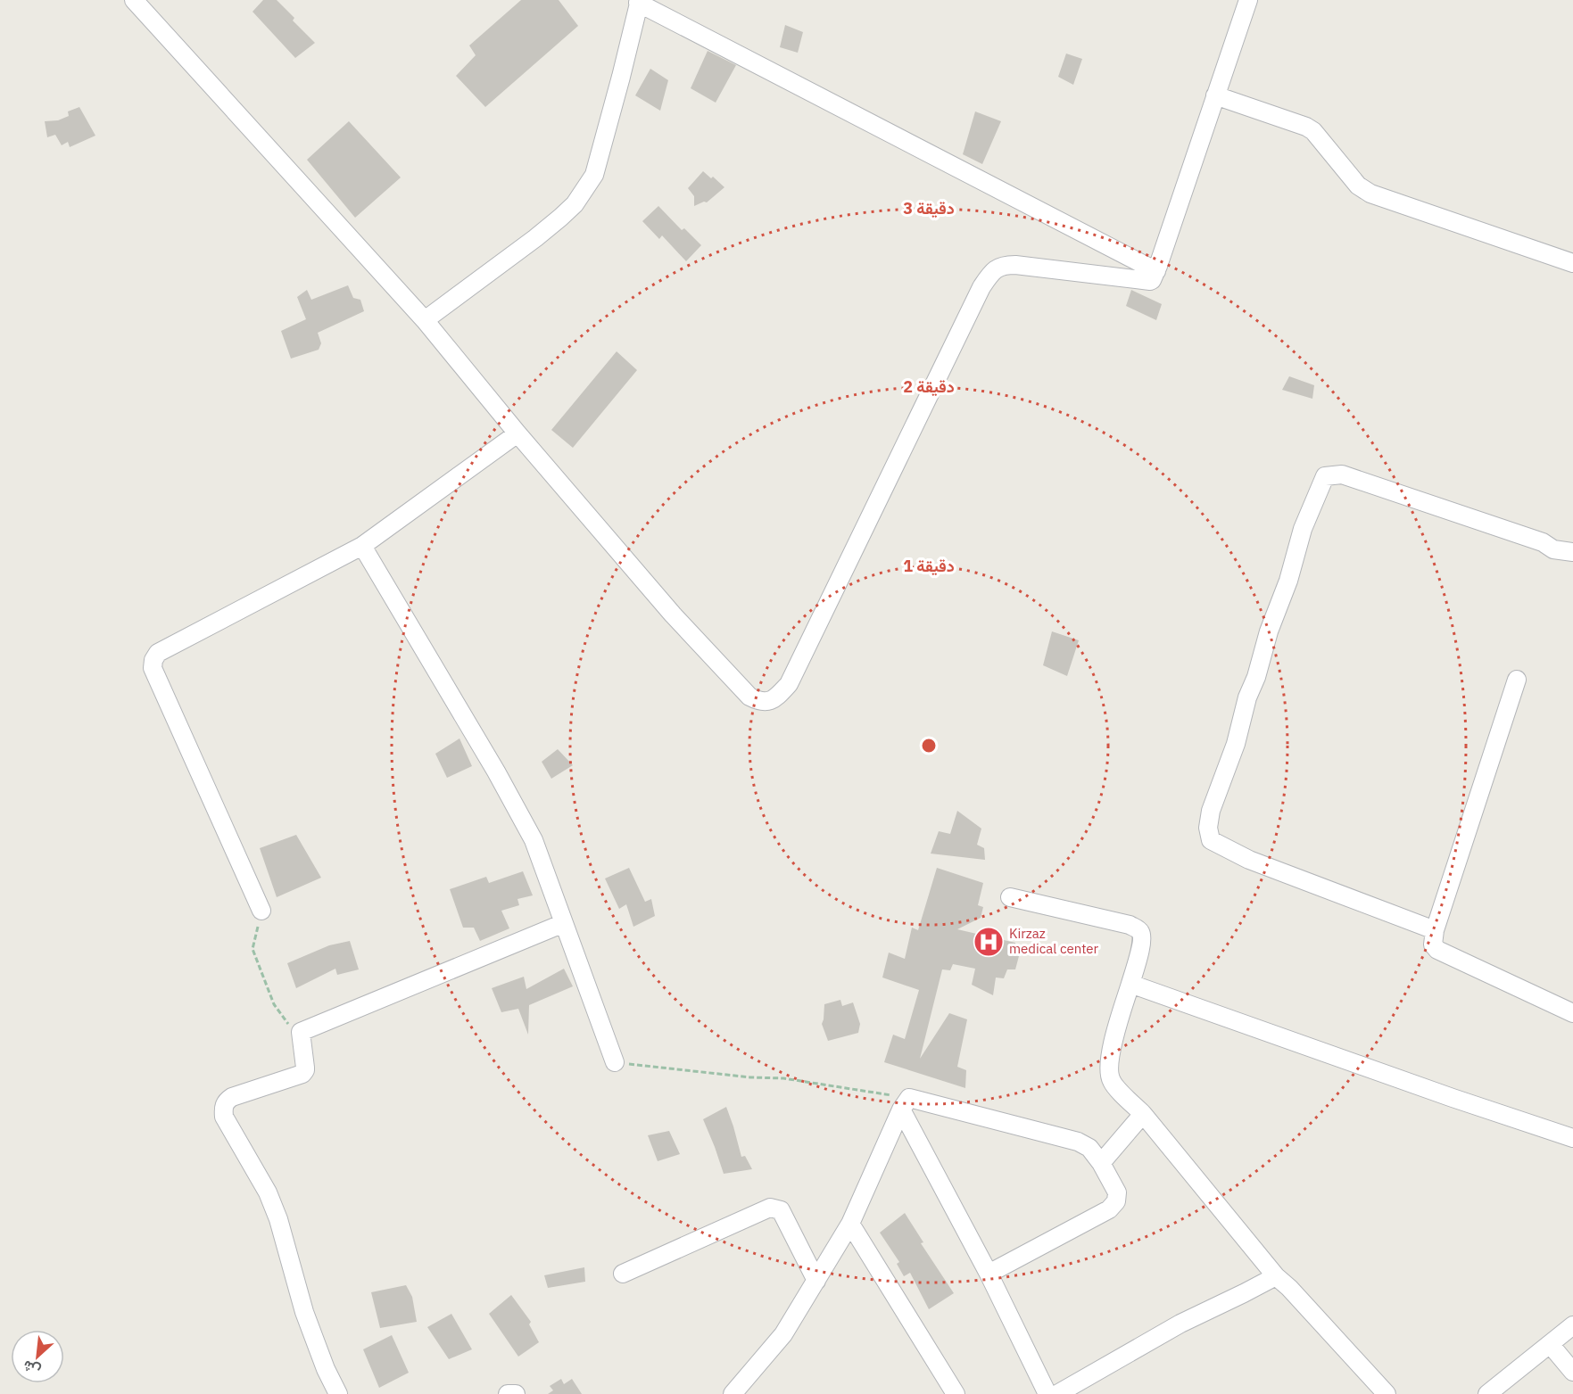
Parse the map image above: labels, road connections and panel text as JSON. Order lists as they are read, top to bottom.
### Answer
{
  "places": {
    "hospital": ["Kirzaz medical center"]
  },
  "north": "bottom left",
  "rings": ["3 دقيقة", "2 دقيقة", "1 دقيقة"]
}
